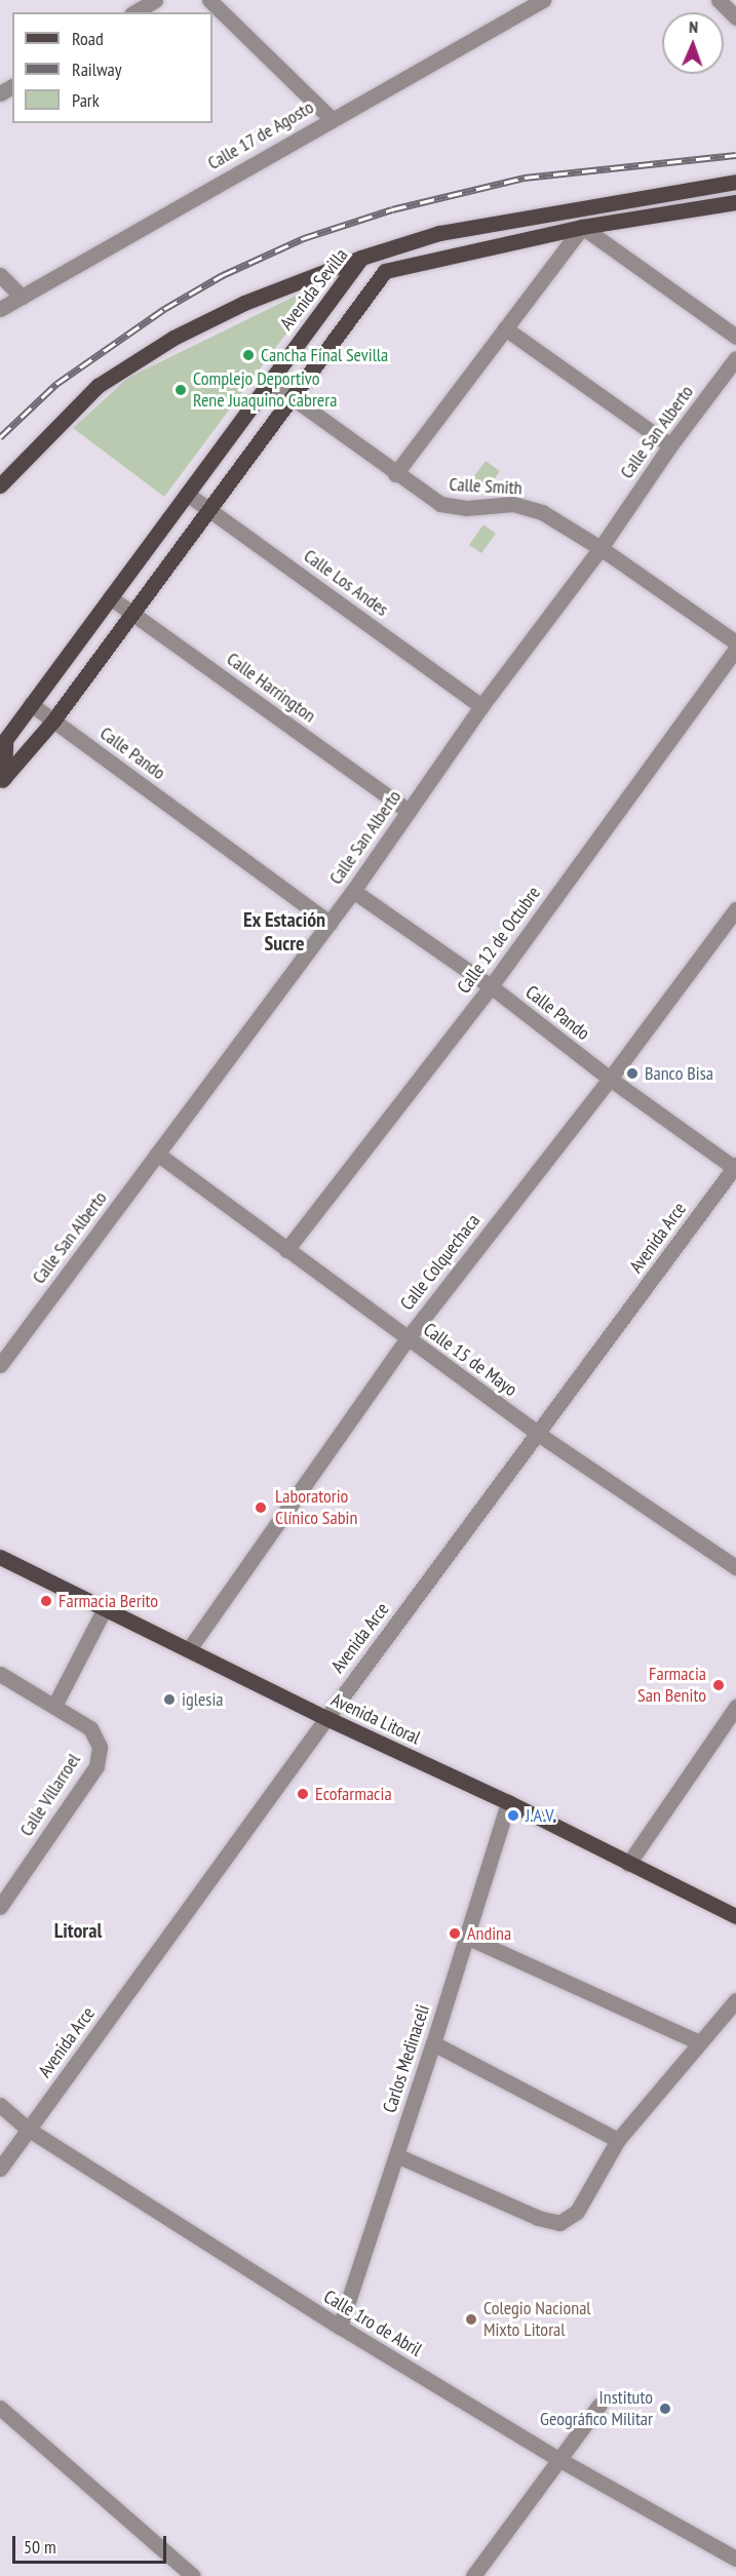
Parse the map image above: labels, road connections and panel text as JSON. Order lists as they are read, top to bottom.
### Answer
{
  "streets": {
    "main road": ["Avenida Sevilla", "Avenida Litoral"],
    "street": [
      "Calle 17 de Agosto",
      "Calle San Alberto",
      "Calle Smith",
      "Calle Los Andes",
      "Calle Harrington",
      "Calle Pando",
      "Calle 12 de Octubre",
      "Avenida Arce",
      "Calle Colquechaca",
      "Calle 15 de Mayo",
      "Calle Villarroel",
      "Carlos Medinaceli",
      "Calle 1ro de Abril"
    ]
  },
  "crossings": [
    ["Avenida Sevilla", "Calle Smith"],
    ["Avenida Sevilla", "Calle Los Andes"],
    ["Avenida Sevilla", "Calle Harrington"],
    ["Avenida Sevilla", "Calle Pando"],
    ["Calle San Alberto", "Calle Smith"],
    ["Calle San Alberto", "Calle Los Andes"],
    ["Calle San Alberto", "Calle Harrington"],
    ["Calle San Alberto", "Calle Pando"],
    ["Calle San Alberto", "Calle 15 de Mayo"],
    ["Calle Pando", "Calle 12 de Octubre"],
    ["Calle Pando", "Avenida Arce"],
    ["Calle Pando", "Calle Colquechaca"],
    ["Calle 12 de Octubre", "Calle 15 de Mayo"],
    ["Avenida Arce", "Calle 15 de Mayo"],
    ["Avenida Arce", "Avenida Litoral"],
    ["Avenida Arce", "Calle 1ro de Abril"],
    ["Calle Colquechaca", "Calle 15 de Mayo"],
    ["Calle Colquechaca", "Avenida Litoral"],
    ["Avenida Litoral", "Carlos Medinaceli"],
    ["Carlos Medinaceli", "Calle 1ro de Abril"]
  ],
  "districts": ["Ex Estación Sucre", "Litoral"],
  "places": [
    "Cancha Final Sevilla",
    "Complejo Deportivo Rene Juaquino Cabrera",
    "Banco Bisa",
    "Laboratorio Clínico Sabin",
    "Farmacia Berito",
    "Farmacia San Benito",
    "iglesia",
    "Ecofarmacia",
    "J.A.V.",
    "Andina",
    "Colegio Nacional Mixto Litoral",
    "Instituto Geográfico Militar"
  ],
  "legend": ["Road", "Railway", "Park"],
  "scale_bar": "50 m",
  "north": "top"
}
